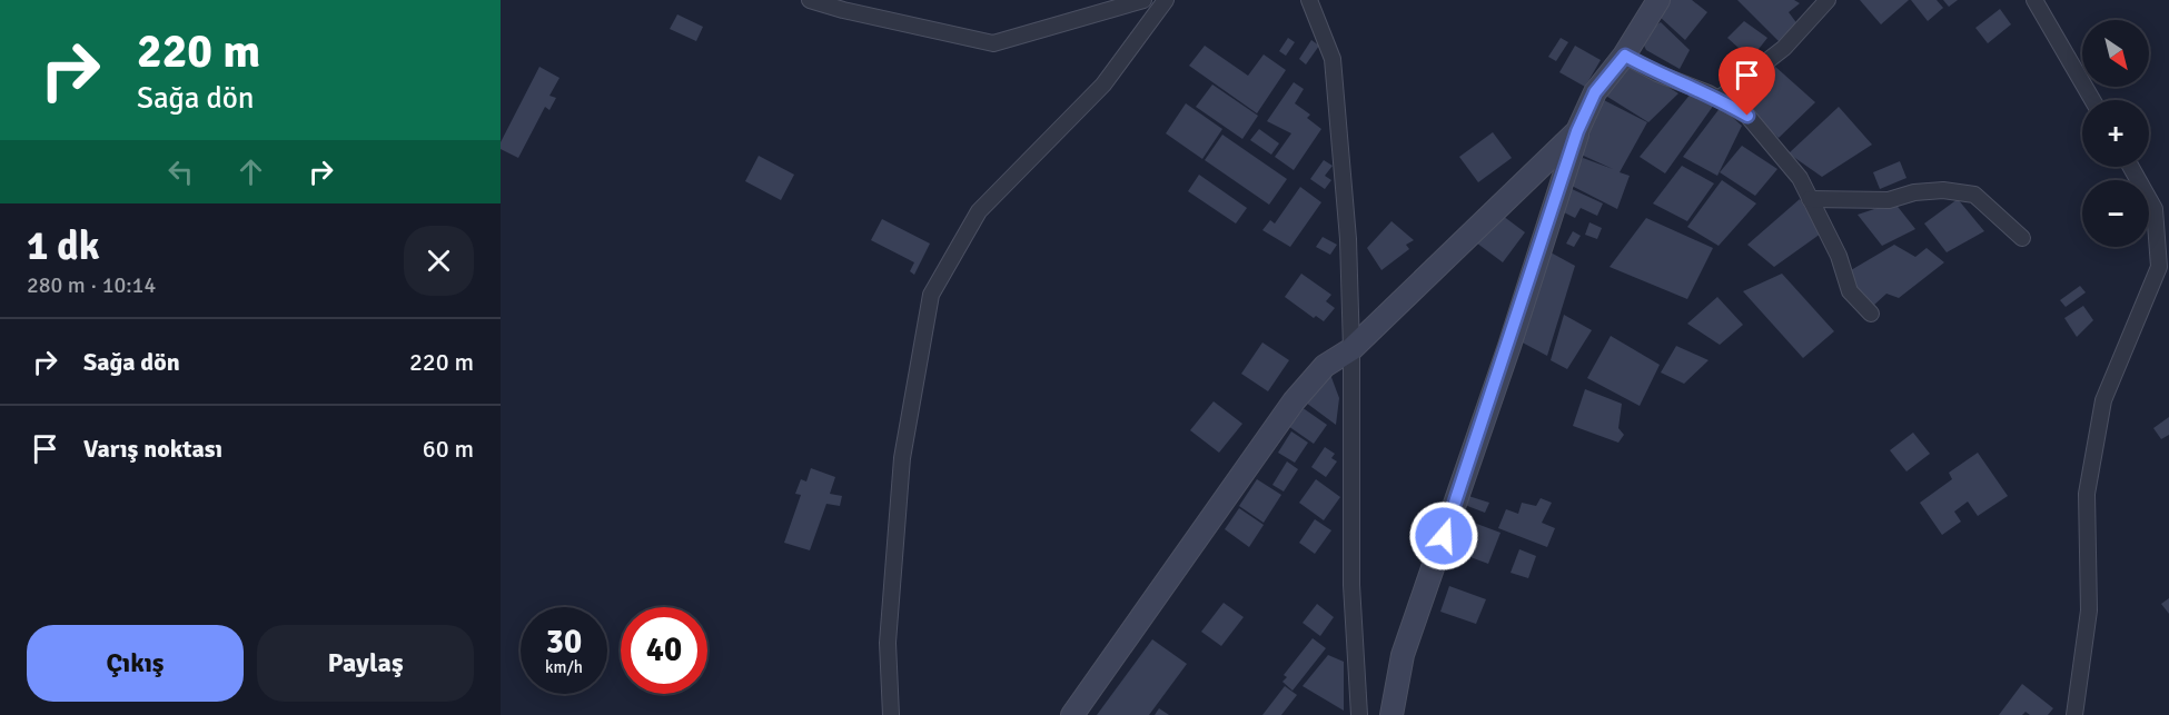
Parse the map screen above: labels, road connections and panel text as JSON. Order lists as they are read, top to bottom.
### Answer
{
  "north": "bottom right",
  "page": {
    "turn": ["220 m", "Sağa dön"],
    "map_buttons": ["+", "−"],
    "heading": ["1 dk", "280 m · 10:14"],
    "list": [
      {
        "name": "Sağa dön",
        "value": "220 m"
      },
      {
        "name": "Varış noktası",
        "value": "60 m"
      }
    ],
    "speed": "30 km/h",
    "limit": "40",
    "buttons": ["Çıkış", "Paylaş"]
  }
}
